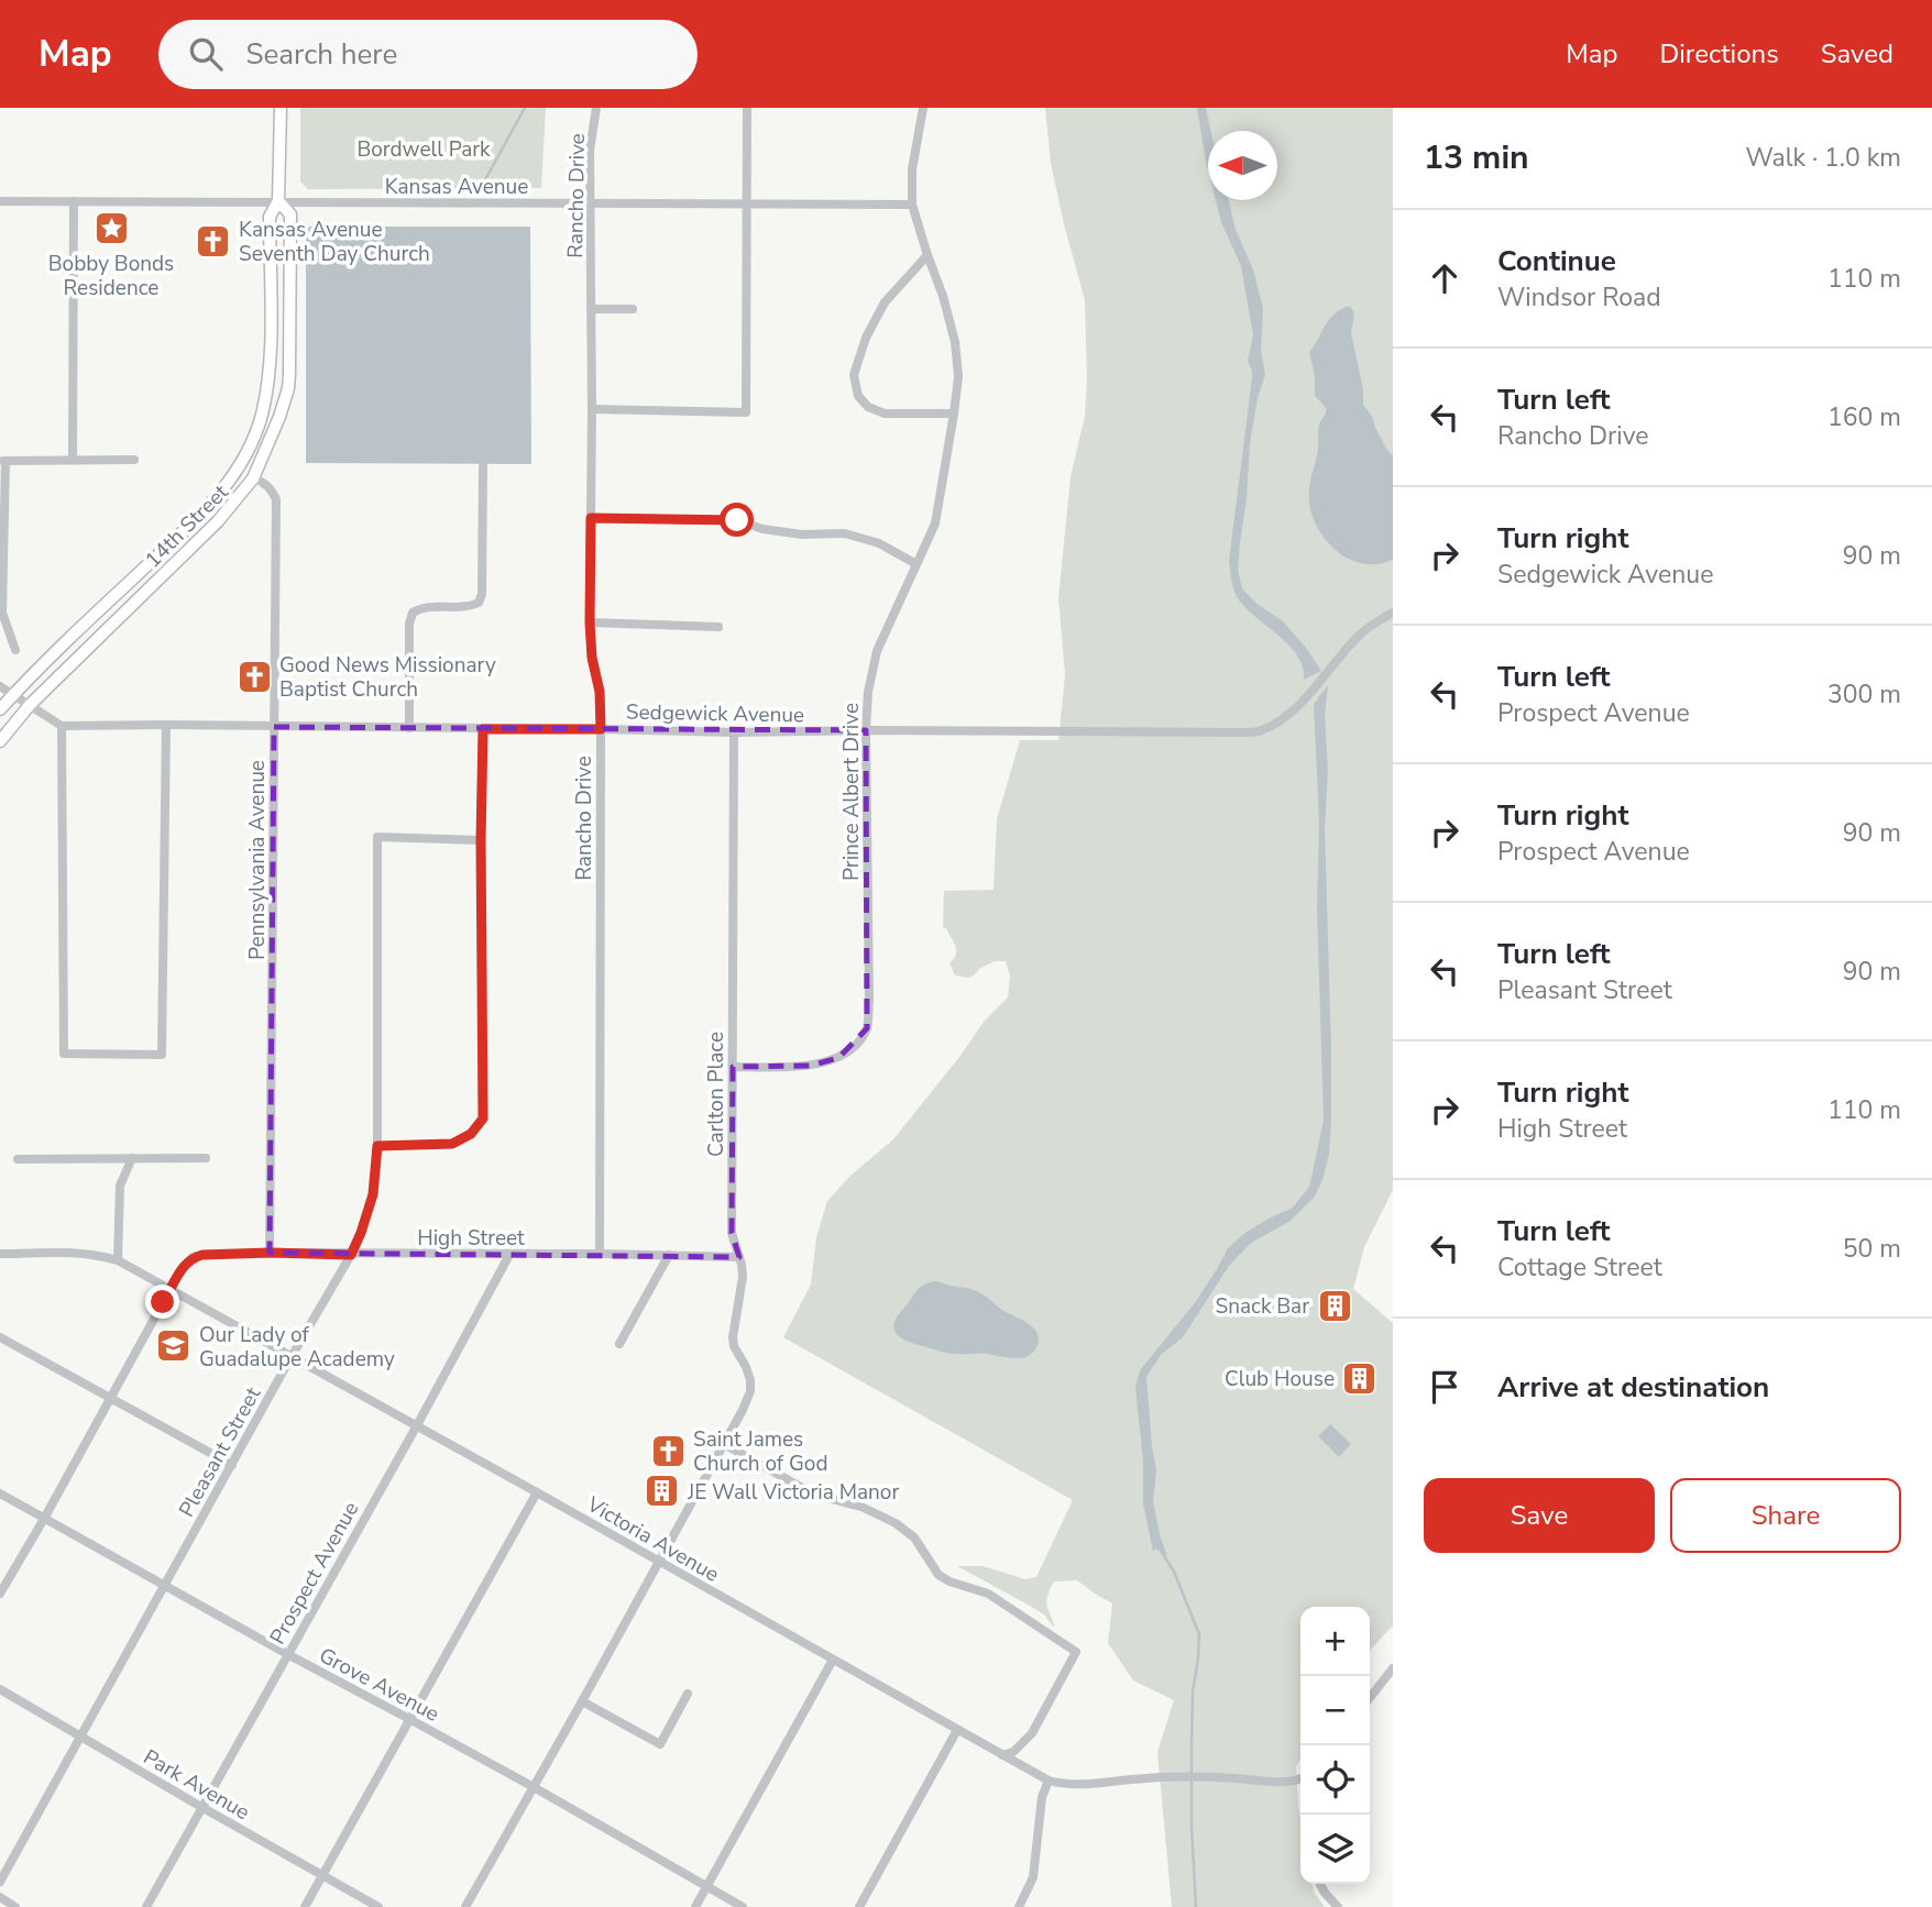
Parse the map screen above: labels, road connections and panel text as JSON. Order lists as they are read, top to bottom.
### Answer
{
  "streets": {
    "main road": ["14th Street"],
    "street": [
      "Kansas Avenue",
      "Rancho Drive",
      "Sedgewick Avenue",
      "Prince Albert Drive",
      "Pennsylvania Avenue",
      "Carlton Place",
      "High Street",
      "Pleasant Street",
      "Victoria Avenue",
      "Prospect Avenue",
      "Grove Avenue",
      "Park Avenue"
    ]
  },
  "crossings": [
    ["Kansas Avenue", "Rancho Drive"],
    ["Kansas Avenue", "14th Street"],
    ["Kansas Avenue", "Prince Albert Drive"],
    ["Rancho Drive", "Sedgewick Avenue"],
    ["Rancho Drive", "High Street"],
    ["14th Street", "Pennsylvania Avenue"],
    ["Sedgewick Avenue", "Prince Albert Drive"],
    ["Sedgewick Avenue", "Pennsylvania Avenue"],
    ["Sedgewick Avenue", "Carlton Place"],
    ["Prince Albert Drive", "Carlton Place"],
    ["Pennsylvania Avenue", "High Street"],
    ["Carlton Place", "High Street"],
    ["Carlton Place", "Victoria Avenue"],
    ["Carlton Place", "Grove Avenue"],
    ["High Street", "Pleasant Street"],
    ["High Street", "Victoria Avenue"],
    ["High Street", "Prospect Avenue"],
    ["Pleasant Street", "Victoria Avenue"],
    ["Pleasant Street", "Grove Avenue"],
    ["Pleasant Street", "Park Avenue"],
    ["Victoria Avenue", "Prospect Avenue"],
    ["Prospect Avenue", "Grove Avenue"],
    ["Prospect Avenue", "Park Avenue"]
  ],
  "parks": ["Bordwell Park"],
  "places": {
    "place": ["Bobby Bonds Residence"],
    "church": ["Kansas Avenue Seventh Day Church", "Good News Missionary Baptist Church", "Saint James Church of God"],
    "building": ["Snack Bar", "Club House", "JE Wall Victoria Manor"],
    "school or university": ["Our Lady of Guadalupe Academy"]
  },
  "north": "left",
  "page": {
    "header": "Map",
    "search": "Search here",
    "nav": ["Map", "Directions", "Saved"],
    "heading": ["13 min", "Walk · 1.0 km"],
    "list": [
      ["Continue", "Windsor Road", "110 m"],
      ["Turn left", "Rancho Drive", "160 m"],
      ["Turn right", "Sedgewick Avenue", "90 m"],
      ["Turn left", "Prospect Avenue", "300 m"],
      ["Turn right", "Prospect Avenue", "90 m"],
      ["Turn left", "Pleasant Street", "90 m"],
      ["Turn right", "High Street", "110 m"],
      ["Turn left", "Cottage Street", "50 m"],
      "Arrive at destination"
    ],
    "buttons": ["Save", "Share"],
    "map_buttons": ["+", "−"]
  }
}
